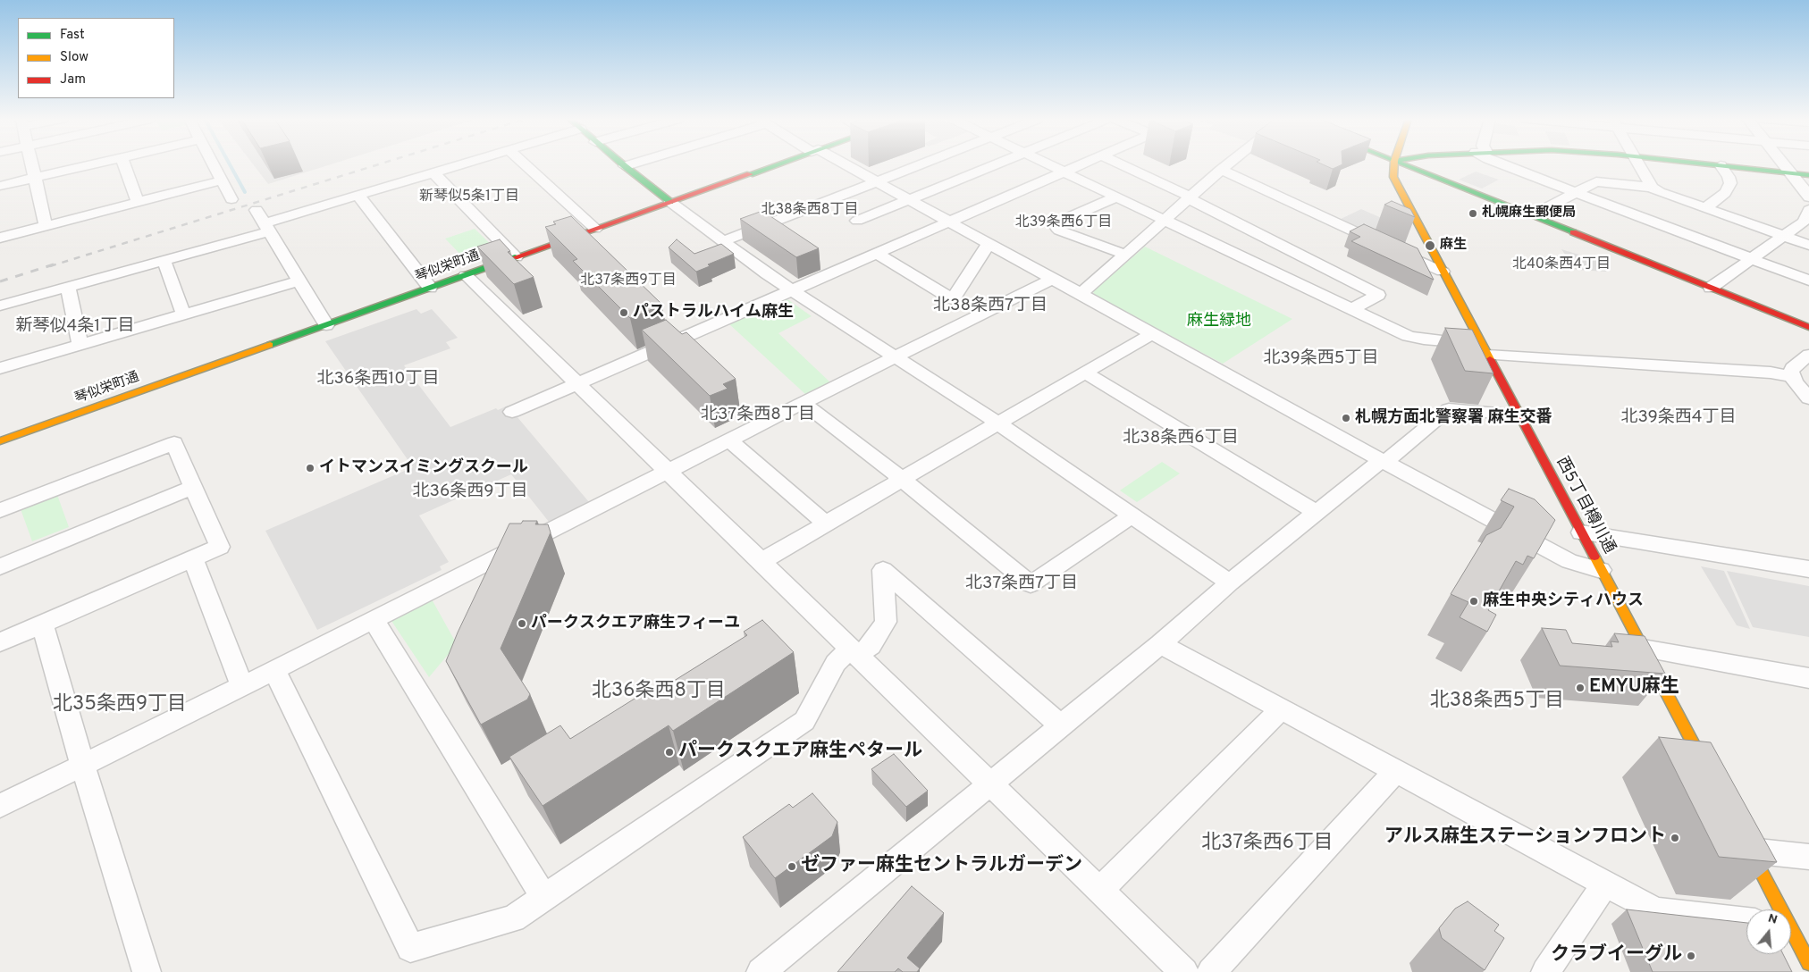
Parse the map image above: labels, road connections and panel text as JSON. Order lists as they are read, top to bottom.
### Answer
{
  "streets": {
    "street": ["琴似栄町通", "西5丁目樽川通"]
  },
  "districts": [
    "新琴似5条1丁目",
    "北38条西8丁目",
    "北39条西6丁目",
    "北40条西4丁目",
    "北37条西9丁目",
    "北38条西7丁目",
    "新琴似4条1丁目",
    "北39条西5丁目",
    "北36条西10丁目",
    "北37条西8丁目",
    "北39条西4丁目",
    "北38条西6丁目",
    "北36条西9丁目",
    "北37条西7丁目",
    "北36条西8丁目",
    "北38条西5丁目",
    "北35条西9丁目",
    "北37条西6丁目"
  ],
  "parks": ["麻生緑地"],
  "places": [
    "札幌麻生郵便局",
    "麻生",
    "パストラルハイム麻生",
    "札幌方面北警察署 麻生交番",
    "イトマンスイミングスクール",
    "麻生中央シティハウス",
    "パークスクエア麻生フィーユ",
    "EMYU麻生",
    "パークスクエア麻生ペタール",
    "アルス麻生ステーションフロント",
    "ゼファー麻生セントラルガーデン",
    "クラブイーグル"
  ],
  "legend": ["Fast", "Slow", "Jam"],
  "north": "top"
}
